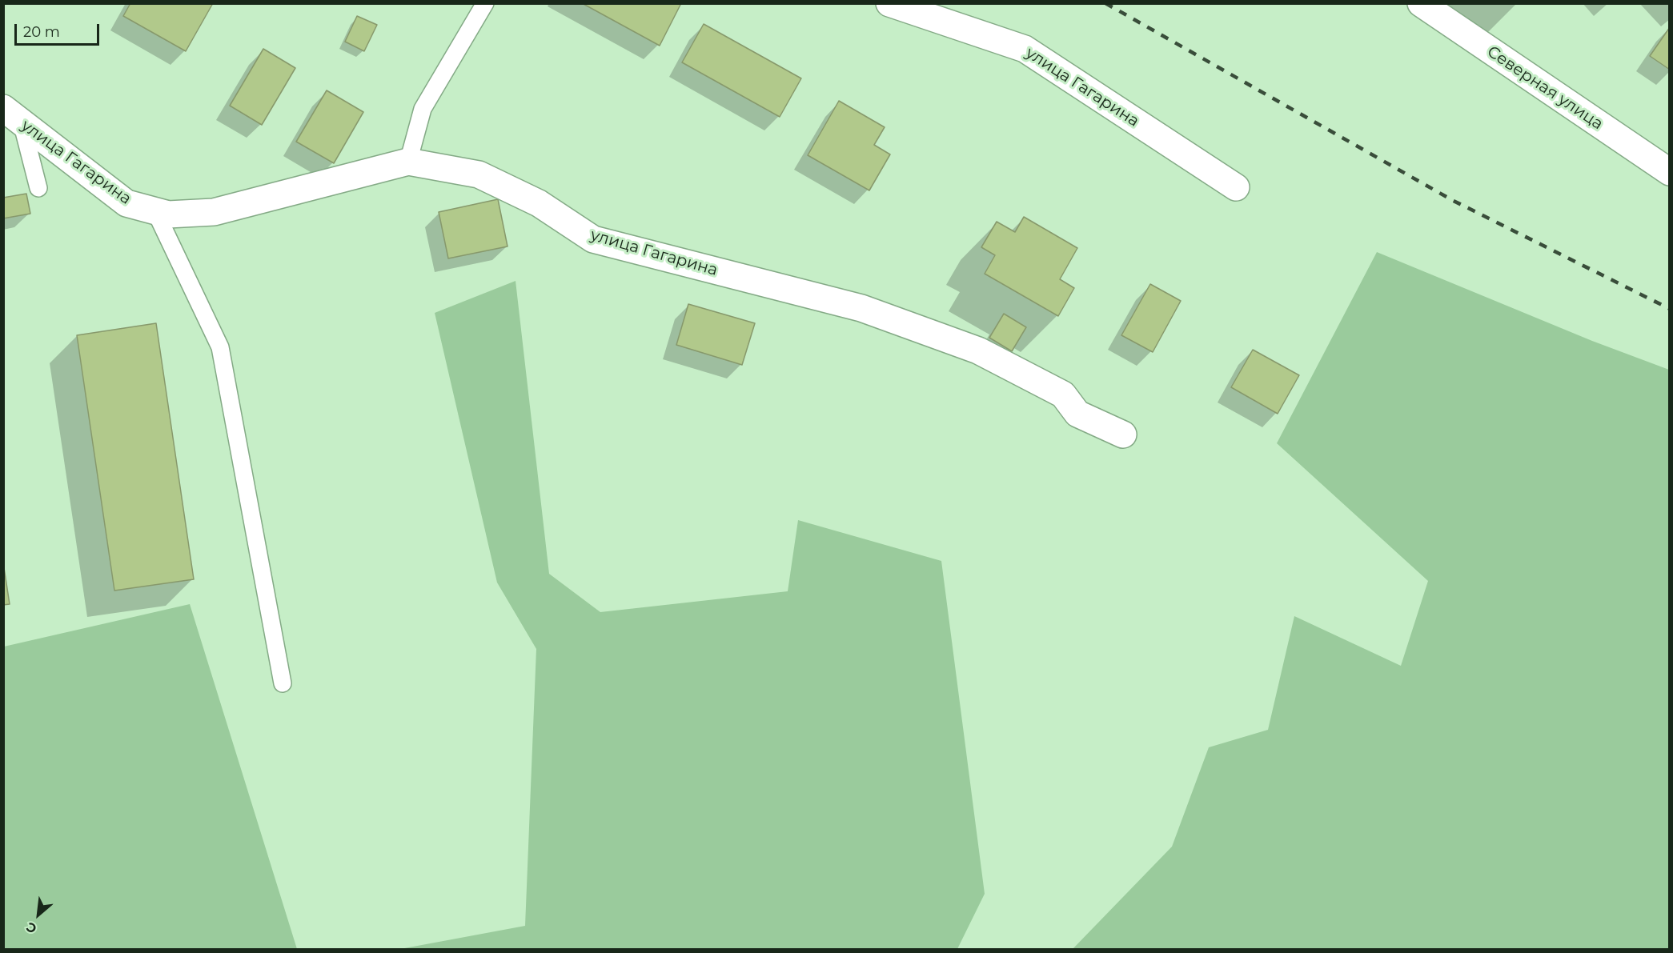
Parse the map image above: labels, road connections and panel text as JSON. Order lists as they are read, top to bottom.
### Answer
{
  "streets": {
    "street": ["улица Гагарина", "Северная улица"]
  },
  "scale_bar": "20 m",
  "north": "bottom left"
}
